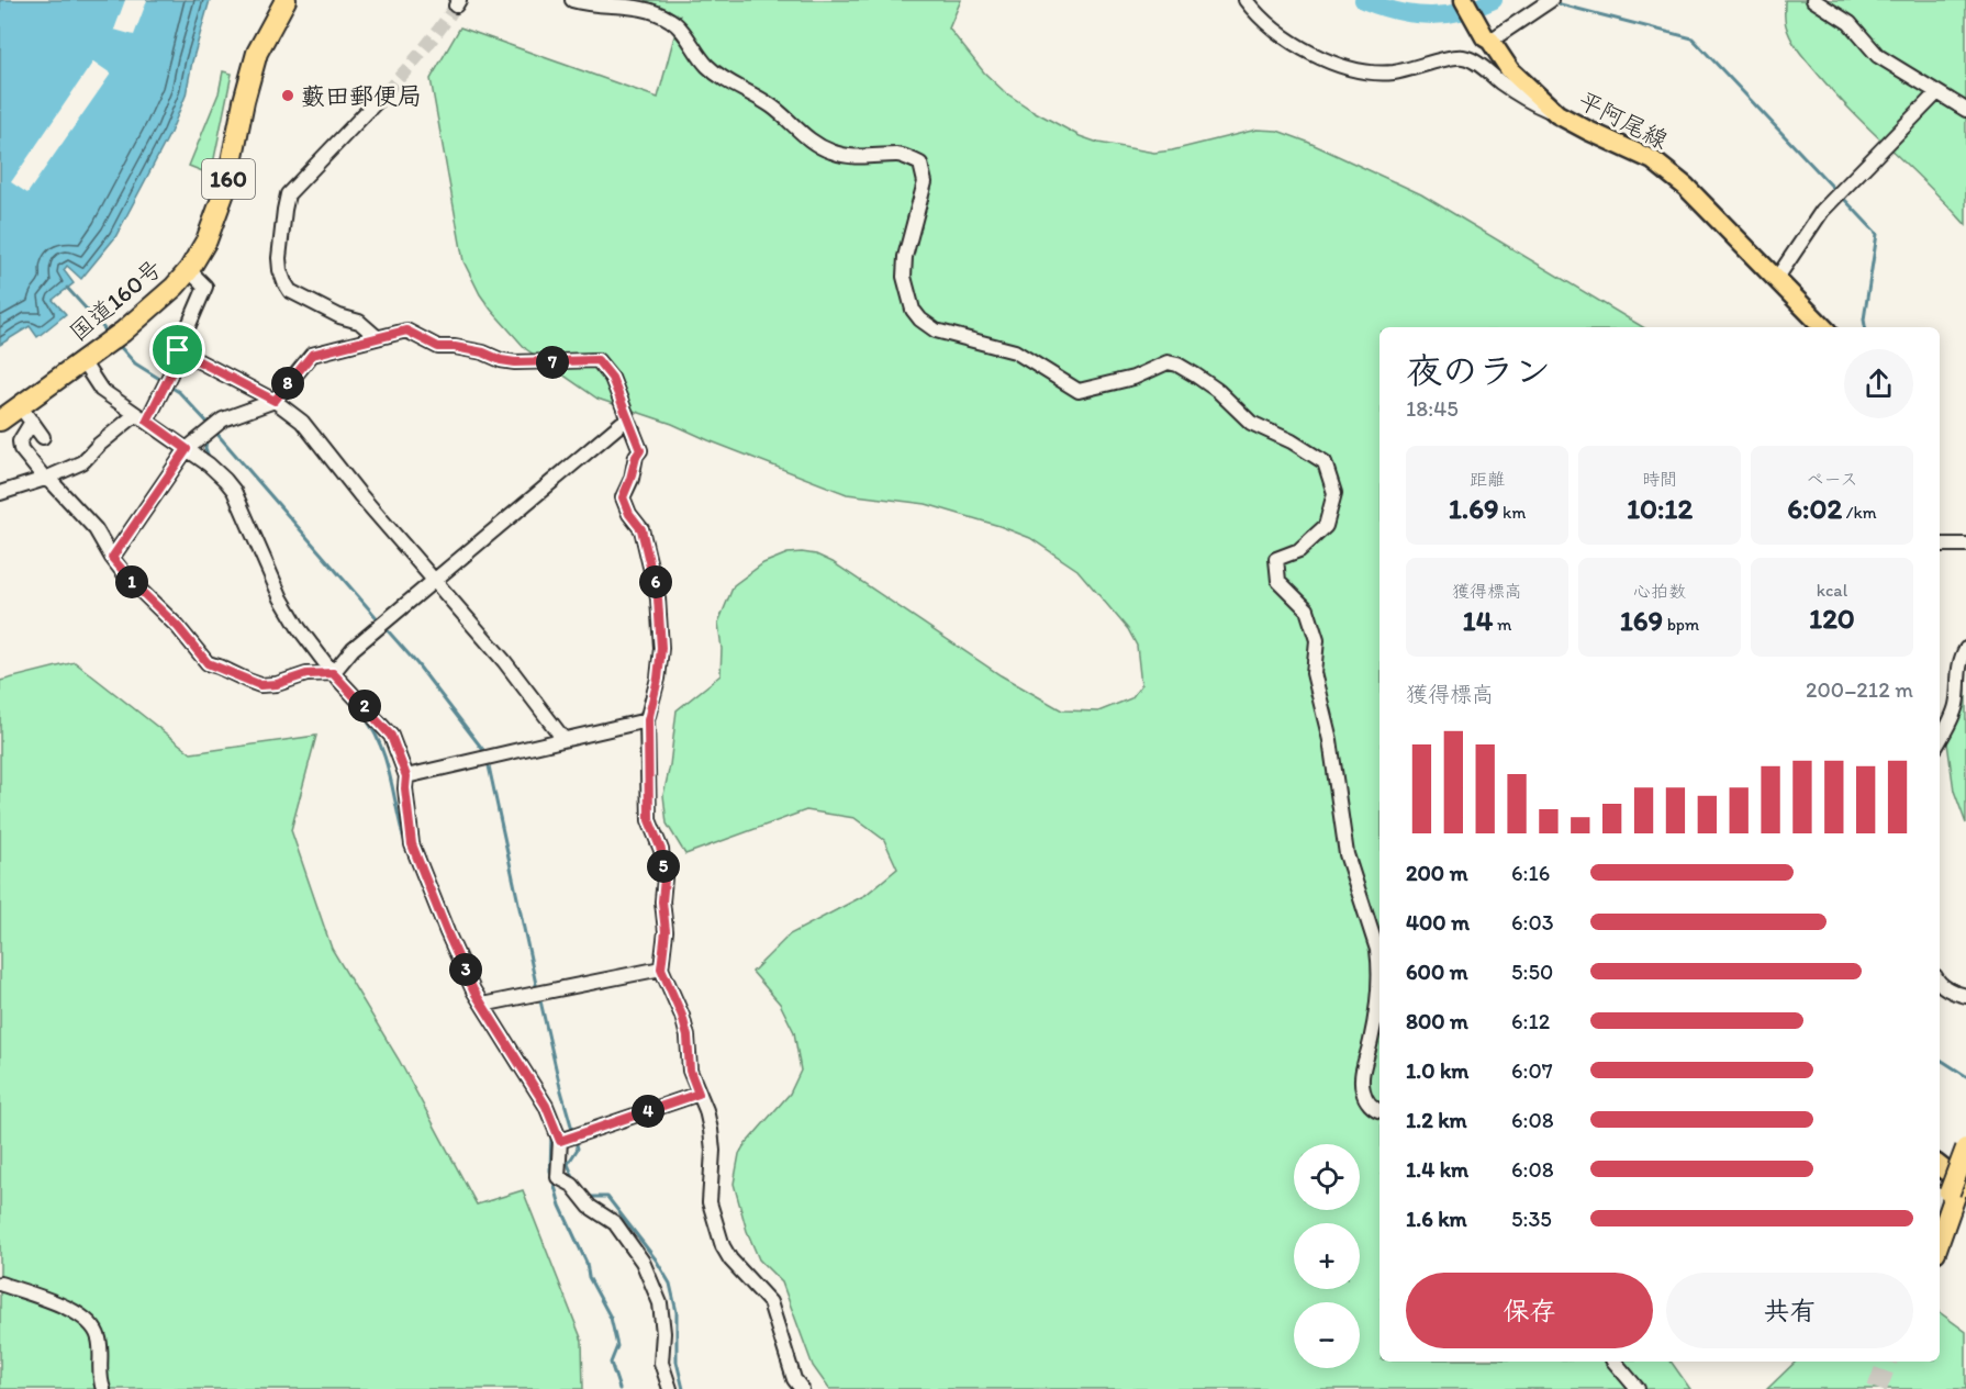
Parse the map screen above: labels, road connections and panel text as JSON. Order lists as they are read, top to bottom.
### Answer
{
  "streets": {
    "highway": ["160", "国道160号"],
    "main road": ["平阿尾線"]
  },
  "places": ["藪田郵便局"],
  "page": {
    "heading": ["夜のラン", "18:45"],
    "pins": [
      "7",
      "8",
      "1",
      "6",
      "2",
      "5",
      "3",
      "4"
    ],
    "stats": [
      ["距離", "1.69 km"],
      ["時間", "10:12"],
      ["ペース", "6:02 /km"],
      ["獲得標高", "14 m"],
      ["心拍数", "169 bpm"],
      ["kcal", "120"]
    ],
    "chart": ["獲得標高", "200–212 m"],
    "list": [
      {
        "name": "200 m",
        "note": "6:16"
      },
      {
        "name": "400 m",
        "note": "6:03"
      },
      {
        "name": "600 m",
        "note": "5:50"
      },
      {
        "name": "800 m",
        "note": "6:12"
      },
      {
        "name": "1.0 km",
        "note": "6:07"
      },
      {
        "name": "1.2 km",
        "note": "6:08"
      },
      {
        "name": "1.4 km",
        "note": "6:08"
      },
      {
        "name": "1.6 km",
        "note": "5:35"
      }
    ],
    "map_buttons": ["+", "−"],
    "buttons": ["保存", "共有"]
  }
}
